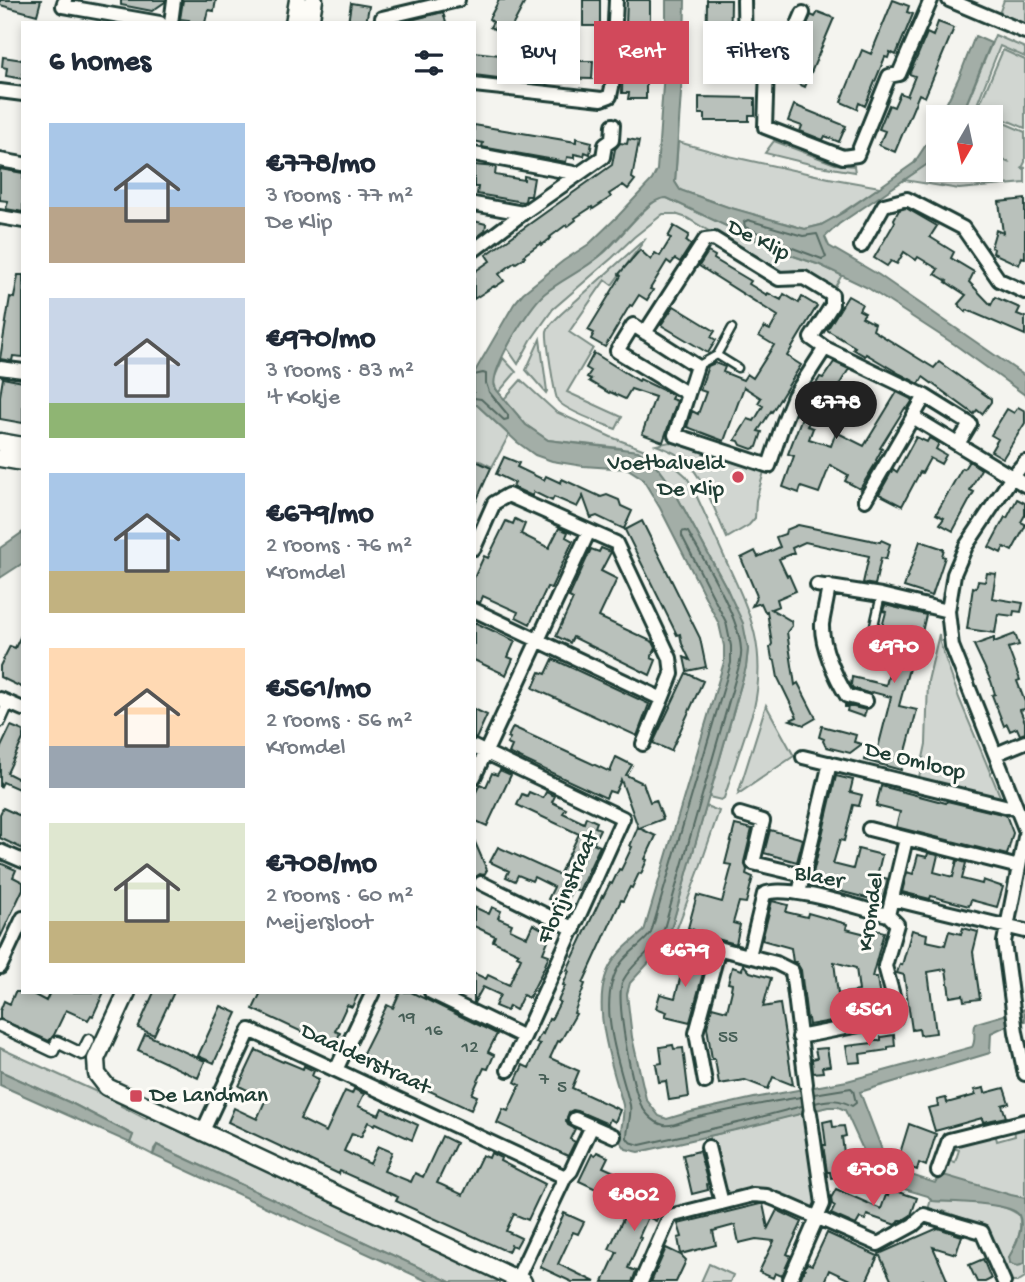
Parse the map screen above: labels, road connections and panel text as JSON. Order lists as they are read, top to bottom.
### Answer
{
  "streets": {
    "street": [
      "De Klip",
      "De Omloop",
      "Blaer",
      "Florijnstraat",
      "Kromdel",
      "Daalderstraat"
    ]
  },
  "crossings": [
    ["Blaer", "Kromdel"]
  ],
  "places": {
    "other": ["Voetbalveld De Klip"],
    "transit": ["De Landman"]
  },
  "house_numbers": [
    "19",
    "16",
    "55",
    "12",
    "7",
    "5"
  ],
  "north": "bottom",
  "page": {
    "chip": ["Buy", "Rent", "Filters"],
    "heading": "6 homes",
    "list": [
      {
        "name": "€778/mo",
        "note": "3 rooms · 77 m² · De Klip"
      },
      {
        "name": "€970/mo",
        "note": "3 rooms · 83 m² · 't Kokje"
      },
      {
        "name": "€679/mo",
        "note": "2 rooms · 76 m² · Kromdel"
      },
      {
        "name": "€561/mo",
        "note": "2 rooms · 56 m² · Kromdel"
      },
      {
        "name": "€708/mo",
        "note": "2 rooms · 60 m² · Meijersloot"
      }
    ],
    "price": [
      "€778",
      "€970",
      "€679",
      "€561",
      "€708",
      "€802"
    ]
  }
}
